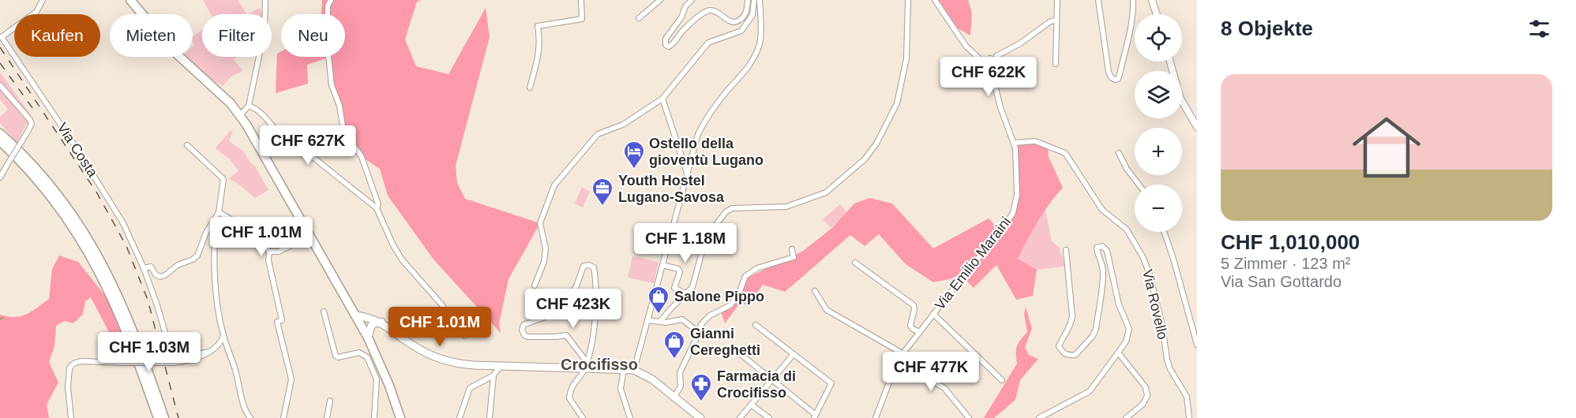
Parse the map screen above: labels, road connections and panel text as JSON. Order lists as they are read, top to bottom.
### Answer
{
  "streets": {
    "street": ["Via Costa", "Via Emilio Maraini", "Via Rovello"]
  },
  "crossings": [
    ["Via Emilio Maraini", "Via Rovello"]
  ],
  "districts": ["Crocifisso"],
  "places": {
    "hotel": ["Ostello della gioventù Lugano"],
    "office": ["Youth Hostel Lugano-Savosa"],
    "shop": ["Salone Pippo", "Gianni Cereghetti"],
    "pharmacy": ["Farmacia di Crocifisso"]
  },
  "page": {
    "heading": "8 Objekte",
    "map_buttons": ["+", "−"],
    "chip": [
      "Kaufen",
      "Mieten",
      "Filter",
      "Neu"
    ],
    "price": [
      "CHF 622K",
      "CHF 627K",
      "CHF 1.01M",
      "CHF 1.18M",
      "CHF 423K",
      "CHF 1.01M",
      "CHF 1.03M",
      "CHF 477K"
    ],
    "list": [
      {
        "name": "CHF 1,010,000",
        "note": "5 Zimmer · 123 m² · Via San Gottardo"
      }
    ]
  }
}
